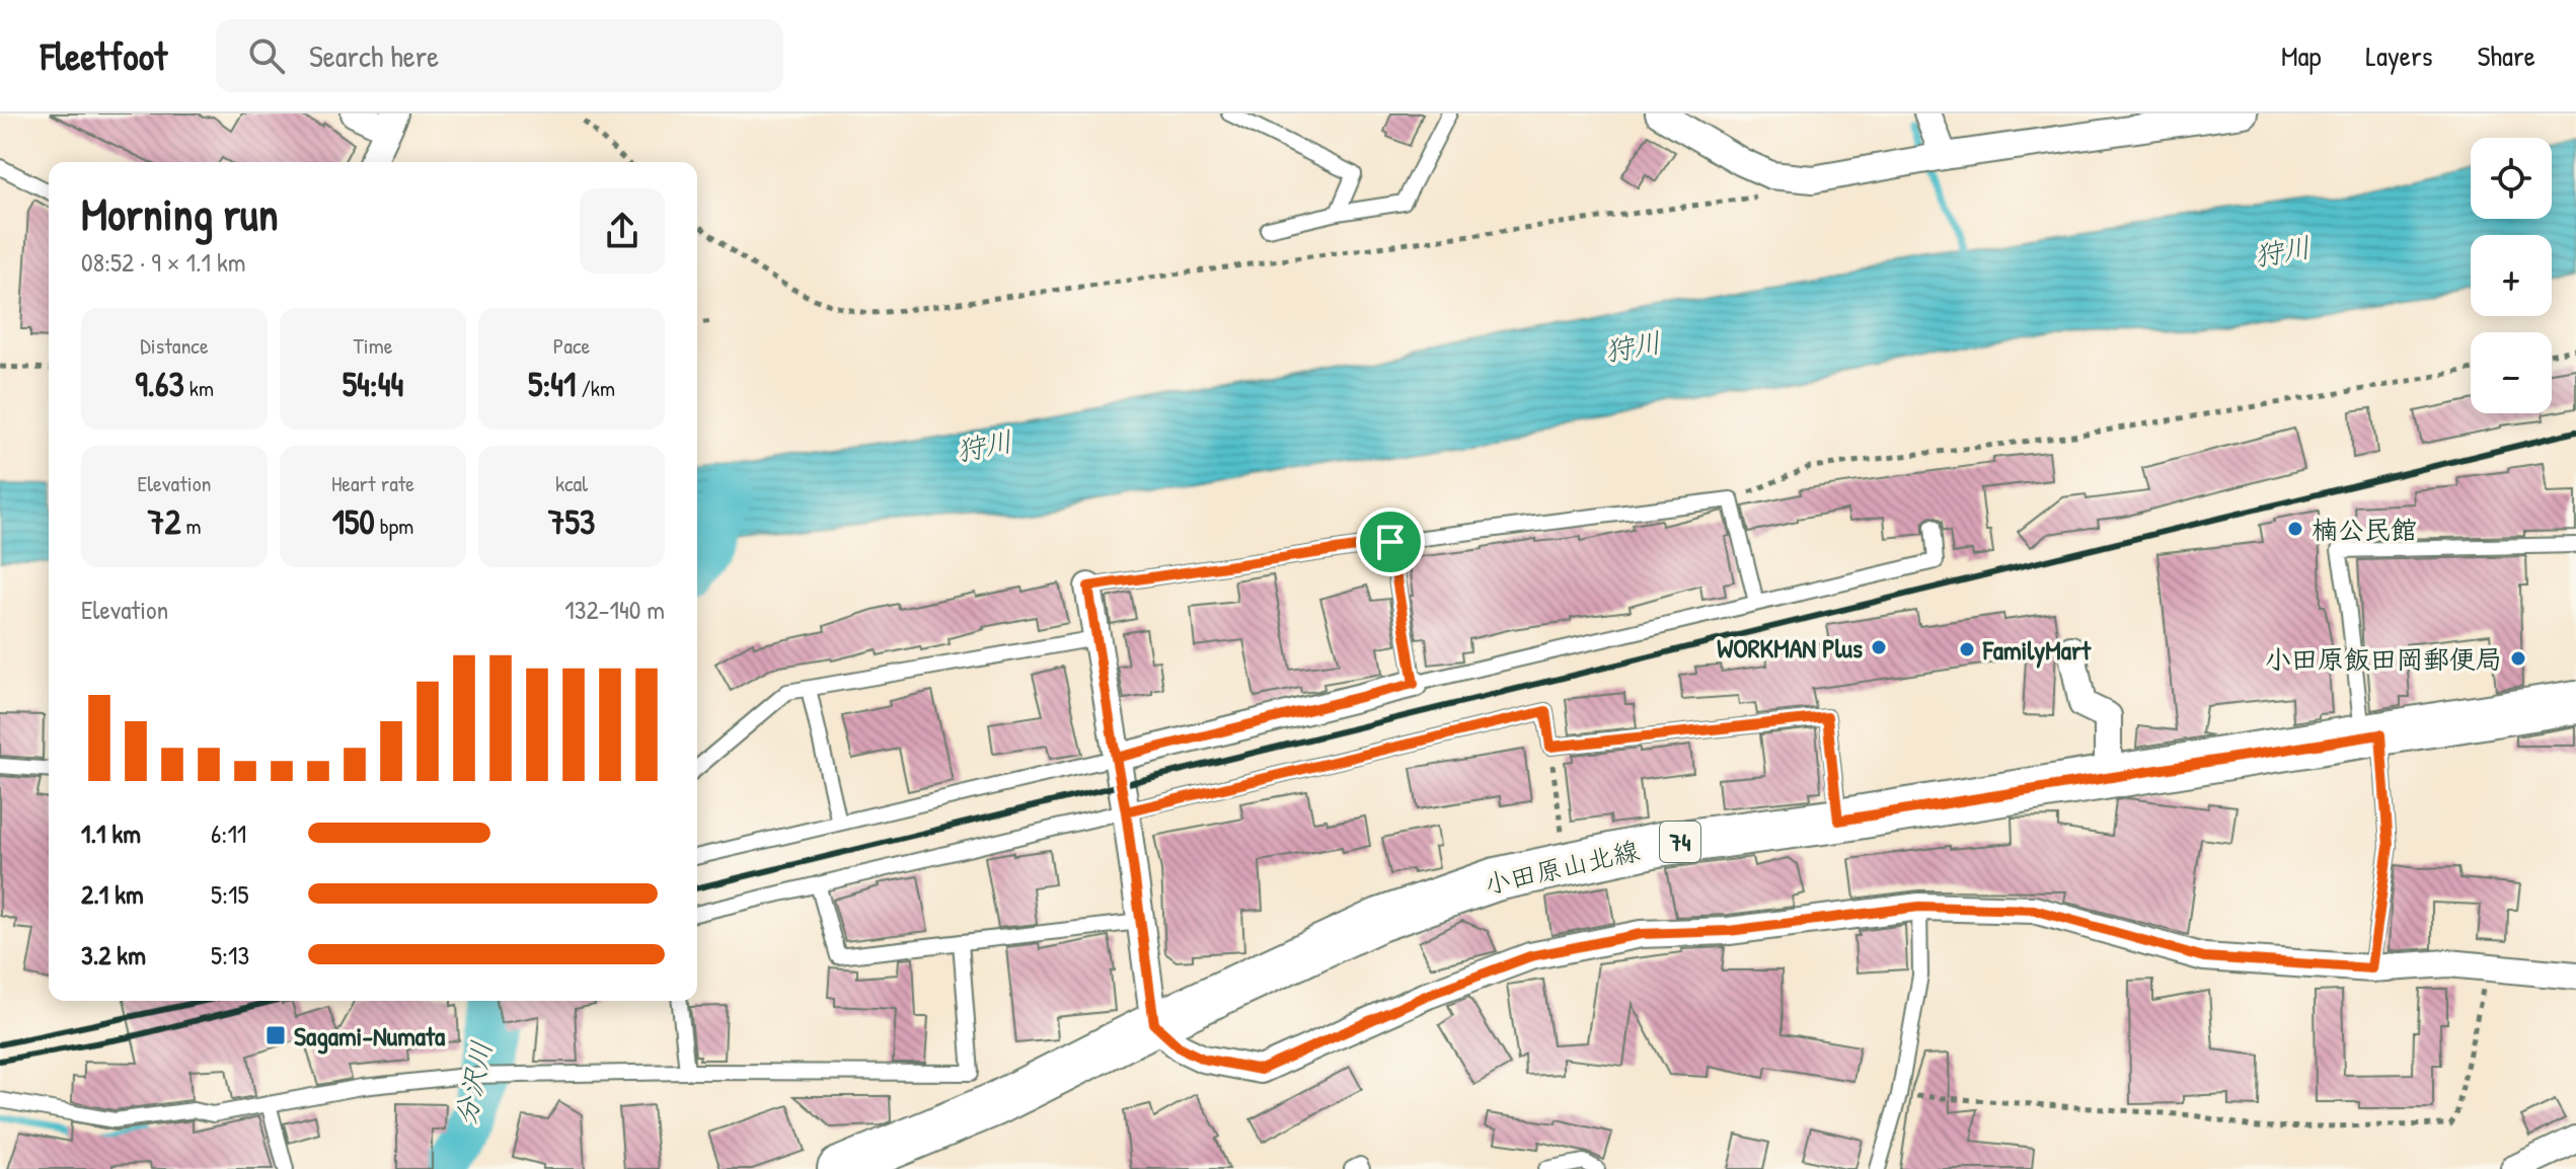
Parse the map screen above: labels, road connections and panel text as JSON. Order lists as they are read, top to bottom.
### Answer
{
  "streets": {
    "main road": ["74", "小田原山北線"]
  },
  "water": ["狩川", "分沢川"],
  "places": {
    "other": [
      "楠公民館",
      "WORKMAN Plus",
      "FamilyMart",
      "小田原飯田岡郵便局"
    ],
    "transit": ["Sagami-Numata"]
  },
  "page": {
    "header": "Fleetfoot",
    "search": "Search here",
    "nav": ["Map", "Layers", "Share"],
    "map_buttons": ["+", "−"],
    "heading": ["Morning run", "08:52 · 9 × 1.1 km"],
    "stats": [
      ["Distance", "9.63 km"],
      ["Time", "54:44"],
      ["Pace", "5:41 /km"],
      ["Elevation", "72 m"],
      ["Heart rate", "150 bpm"],
      ["kcal", "753"]
    ],
    "chart": ["Elevation", "132–140 m"],
    "list": [
      {
        "name": "1.1 km",
        "note": "6:11"
      },
      {
        "name": "2.1 km",
        "note": "5:15"
      },
      {
        "name": "3.2 km",
        "note": "5:13"
      }
    ]
  }
}
